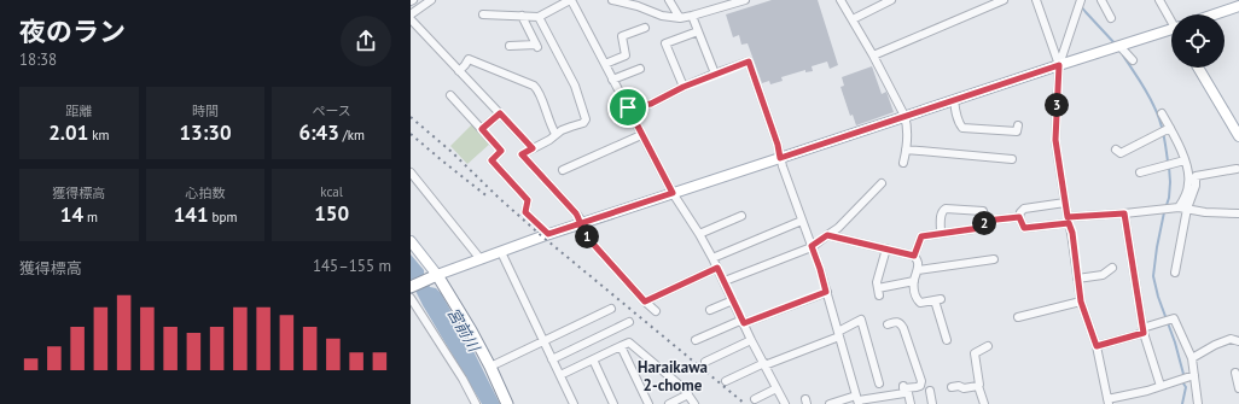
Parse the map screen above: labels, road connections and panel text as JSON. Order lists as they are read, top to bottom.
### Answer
{
  "districts": ["Haraikawa 2-chome"],
  "water": ["宮前川"],
  "page": {
    "heading": ["夜のラン", "18:38"],
    "stats": [
      ["距離", "2.01 km"],
      ["時間", "13:30"],
      ["ペース", "6:43 /km"],
      ["獲得標高", "14 m"],
      ["心拍数", "141 bpm"],
      ["kcal", "150"]
    ],
    "pins": ["3", "2", "1"],
    "chart": ["獲得標高", "145–155 m"]
  }
}
